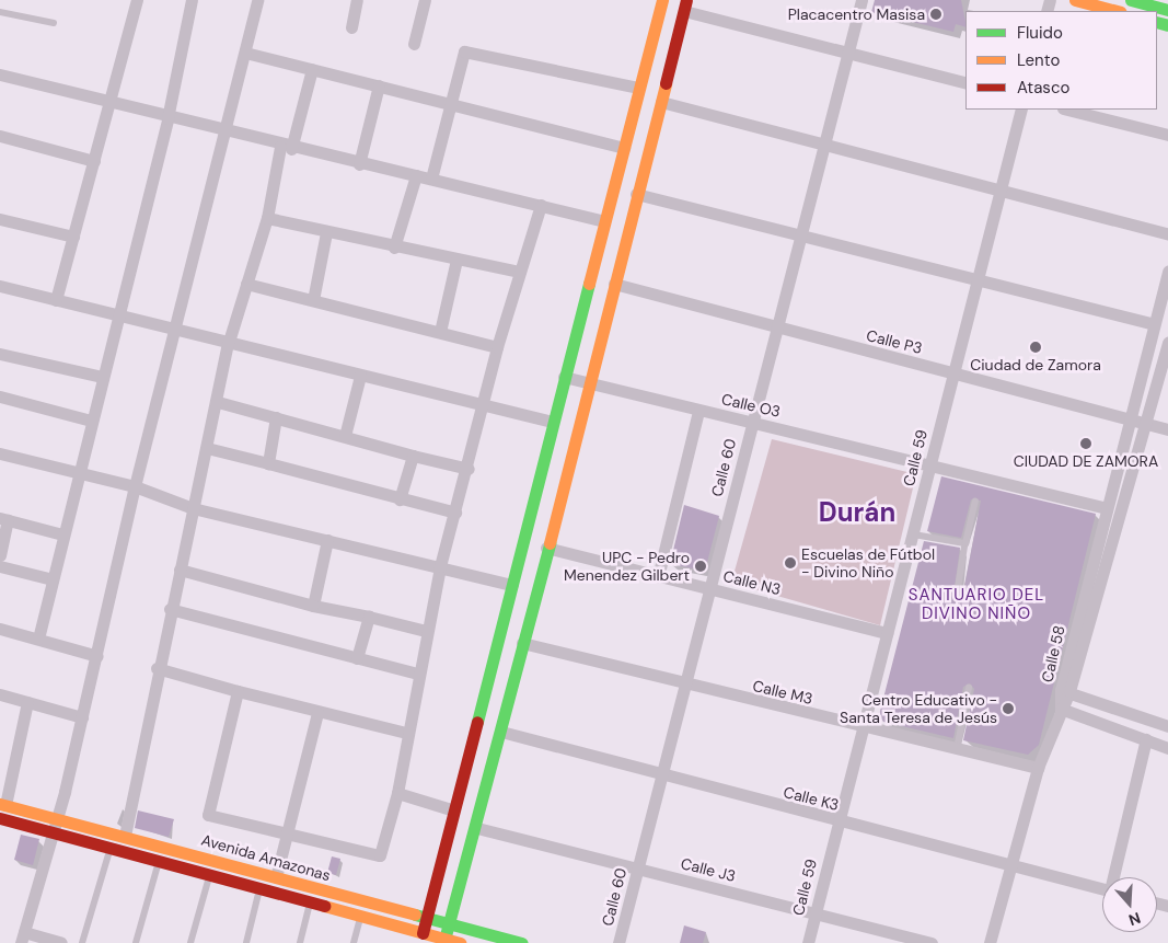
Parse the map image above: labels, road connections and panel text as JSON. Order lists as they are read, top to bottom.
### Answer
{
  "streets": {
    "main road": ["Avenida Amazonas"],
    "street": [
      "Calle P3",
      "Calle O3",
      "Calle 59",
      "Calle 60",
      "Calle N3",
      "Calle 58",
      "Calle M3",
      "Calle K3",
      "Calle J3"
    ]
  },
  "crossings": [
    ["Calle P3", "Calle 59"],
    ["Calle P3", "Calle 60"],
    ["Calle P3", "Calle 58"],
    ["Calle O3", "Calle 59"],
    ["Calle O3", "Calle 60"],
    ["Calle O3", "Calle 58"],
    ["Calle 59", "Calle N3"],
    ["Calle 59", "Calle M3"],
    ["Calle 59", "Calle K3"],
    ["Calle 59", "Calle J3"],
    ["Calle 60", "Calle N3"],
    ["Calle 60", "Calle M3"],
    ["Calle 60", "Calle K3"],
    ["Calle 60", "Calle J3"]
  ],
  "districts": ["Durán", "SANTUARIO DEL DIVINO NIÑO"],
  "places": [
    "Placacentro Masisa",
    "Ciudad de Zamora",
    "CIUDAD DE ZAMORA",
    "Escuelas de Fútbol - Divino Niño",
    "UPC - Pedro Menendez Gilbert",
    "Centro Educativo - Santa Teresa de Jesús"
  ],
  "legend": ["Fluido", "Lento", "Atasco"],
  "north": "bottom"
}
